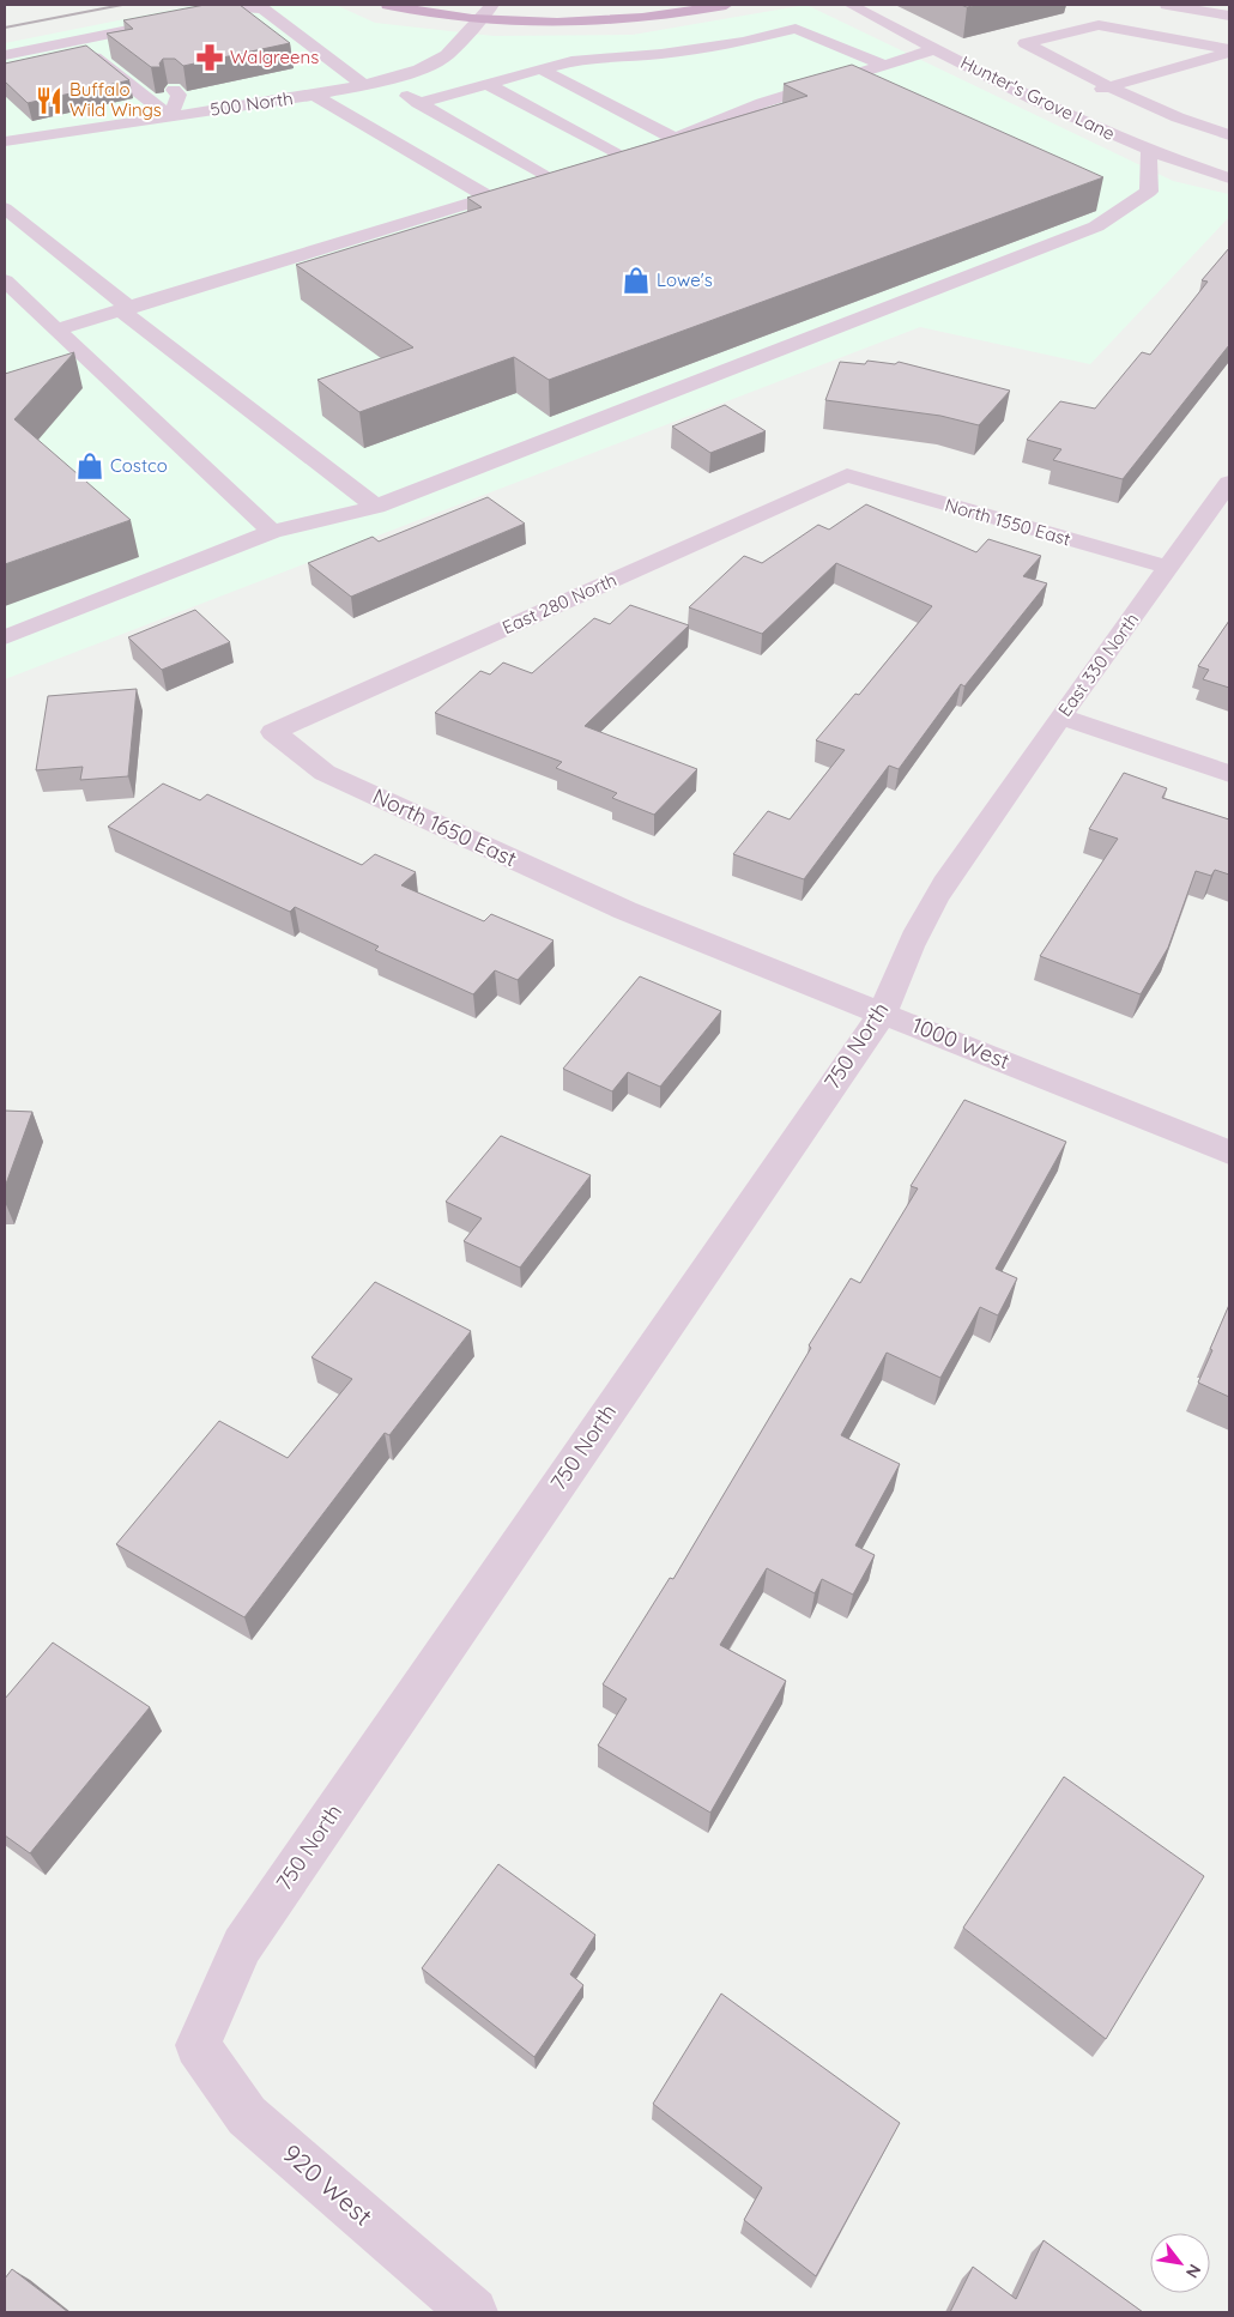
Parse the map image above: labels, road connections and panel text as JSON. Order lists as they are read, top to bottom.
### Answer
{
  "streets": {
    "street": [
      "Hunter's Grove Lane",
      "500 North",
      "North 1550 East",
      "East 280 North",
      "East 330 North",
      "North 1650 East",
      "1000 West",
      "750 North",
      "920 West"
    ]
  },
  "crossings": [
    ["North 1550 East", "East 280 North"],
    ["North 1550 East", "East 330 North"],
    ["East 280 North", "North 1650 East"],
    ["East 330 North", "750 North"],
    ["North 1650 East", "1000 West"],
    ["1000 West", "750 North"],
    ["750 North", "920 West"]
  ],
  "places": {
    "pharmacy": ["Walgreens"],
    "restaurant": ["Buffalo Wild Wings"],
    "shop": ["Lowe's", "Costco"]
  },
  "north": "bottom right"
}
